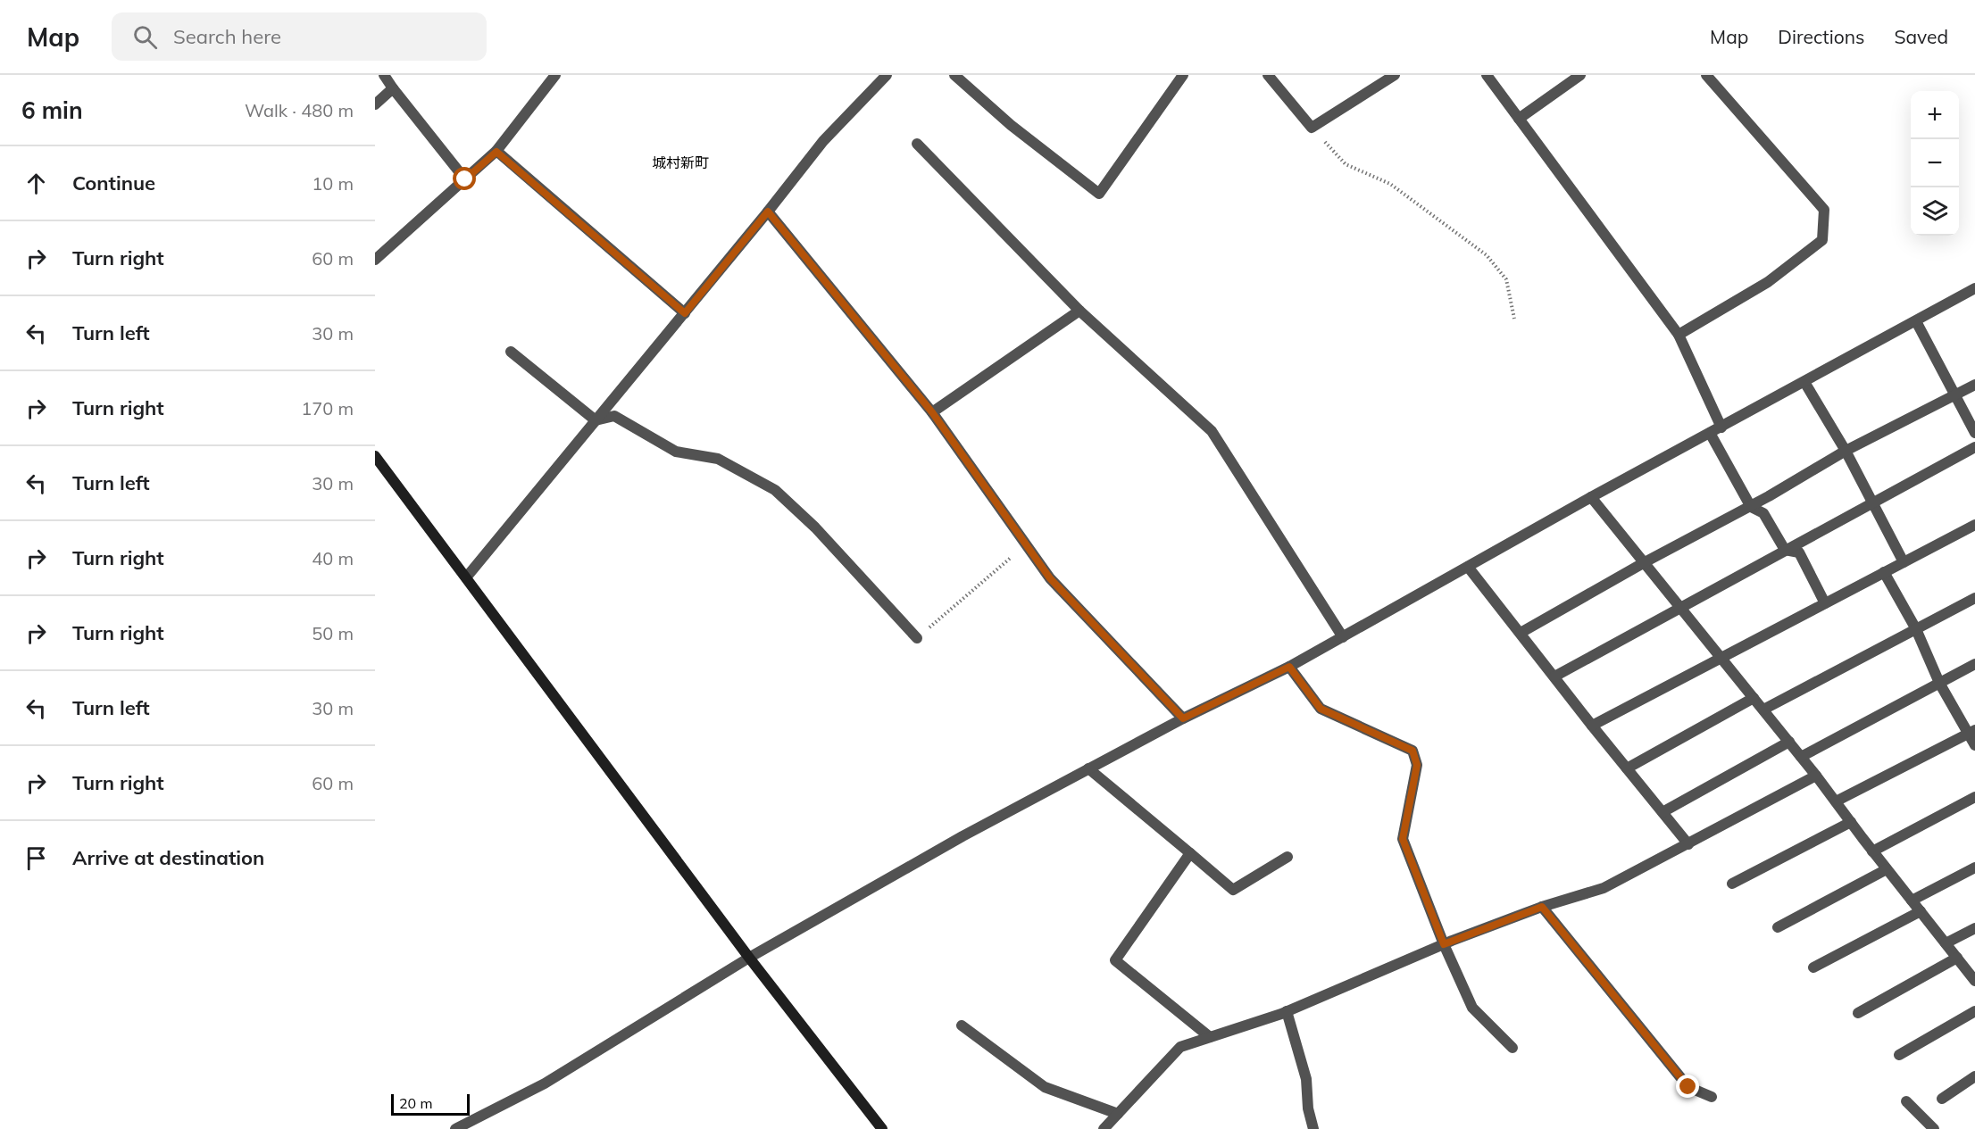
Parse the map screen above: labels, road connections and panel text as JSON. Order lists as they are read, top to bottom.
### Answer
{
  "districts": ["城村新町"],
  "scale_bar": "20 m",
  "page": {
    "header": "Map",
    "search": "Search here",
    "nav": ["Map", "Directions", "Saved"],
    "heading": ["6 min", "Walk · 480 m"],
    "map_buttons": ["+", "−"],
    "list": [
      ["Continue", "10 m"],
      ["Turn right", "60 m"],
      ["Turn left", "30 m"],
      ["Turn right", "170 m"],
      ["Turn left", "30 m"],
      ["Turn right", "40 m"],
      ["Turn right", "50 m"],
      ["Turn left", "30 m"],
      ["Turn right", "60 m"],
      "Arrive at destination"
    ],
    "scale": "20 m"
  }
}
